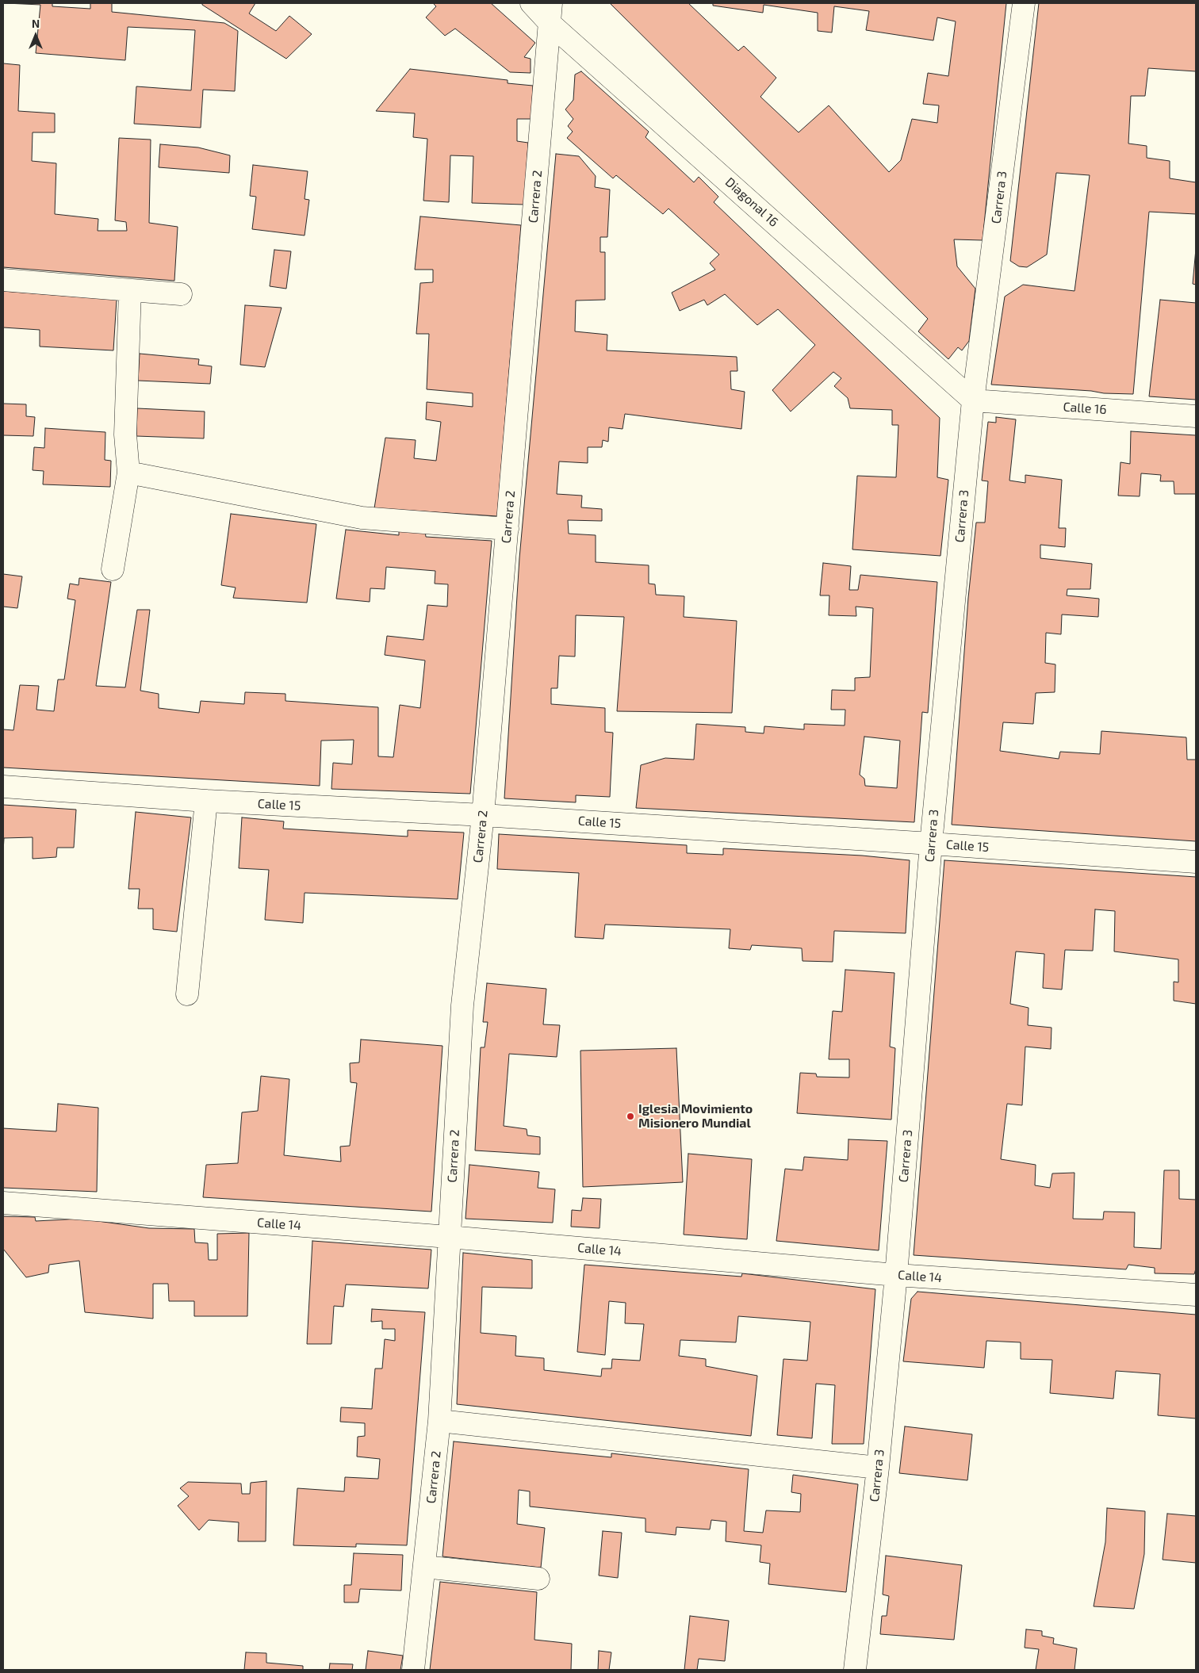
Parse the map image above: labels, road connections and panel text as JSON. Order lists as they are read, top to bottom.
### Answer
{
  "streets": {
    "street": [
      "Carrera 2",
      "Carrera 3",
      "Diagonal 16",
      "Calle 16",
      "Calle 15",
      "Calle 14"
    ]
  },
  "crossings": [
    ["Carrera 2", "Diagonal 16"],
    ["Carrera 2", "Calle 15"],
    ["Carrera 2", "Calle 14"],
    ["Carrera 3", "Diagonal 16"],
    ["Carrera 3", "Calle 16"],
    ["Carrera 3", "Calle 15"],
    ["Carrera 3", "Calle 14"],
    ["Diagonal 16", "Calle 16"]
  ],
  "places": ["Iglesia Movimiento Misionero Mundial"],
  "north": "top"
}
